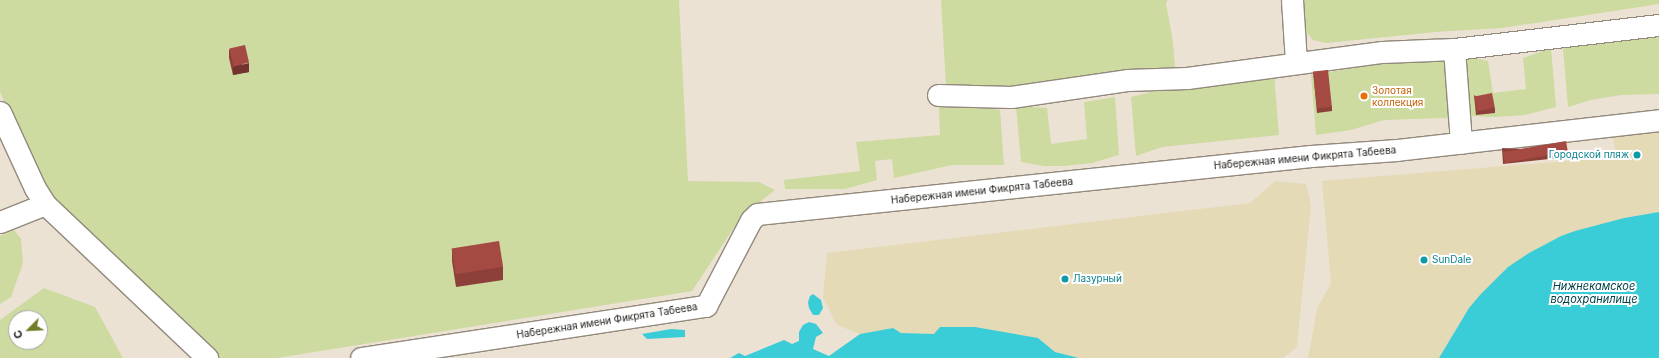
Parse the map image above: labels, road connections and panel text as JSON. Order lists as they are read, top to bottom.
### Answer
{
  "streets": {
    "street": ["Набережная имени Фикрята Табеева"]
  },
  "water": ["Нижнекамское водохранилище"],
  "places": [
    "Золотая коллекция",
    "Городской пляж",
    "SunDale",
    "Лазурный"
  ],
  "north": "bottom left"
}
